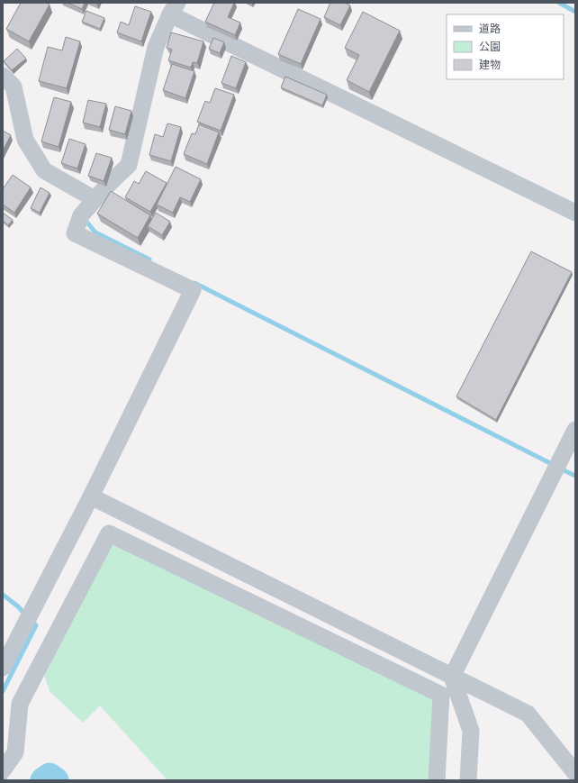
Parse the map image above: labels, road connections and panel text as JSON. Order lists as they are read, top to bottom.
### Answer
{
  "legend": ["道路", "公園", "建物"]
}
